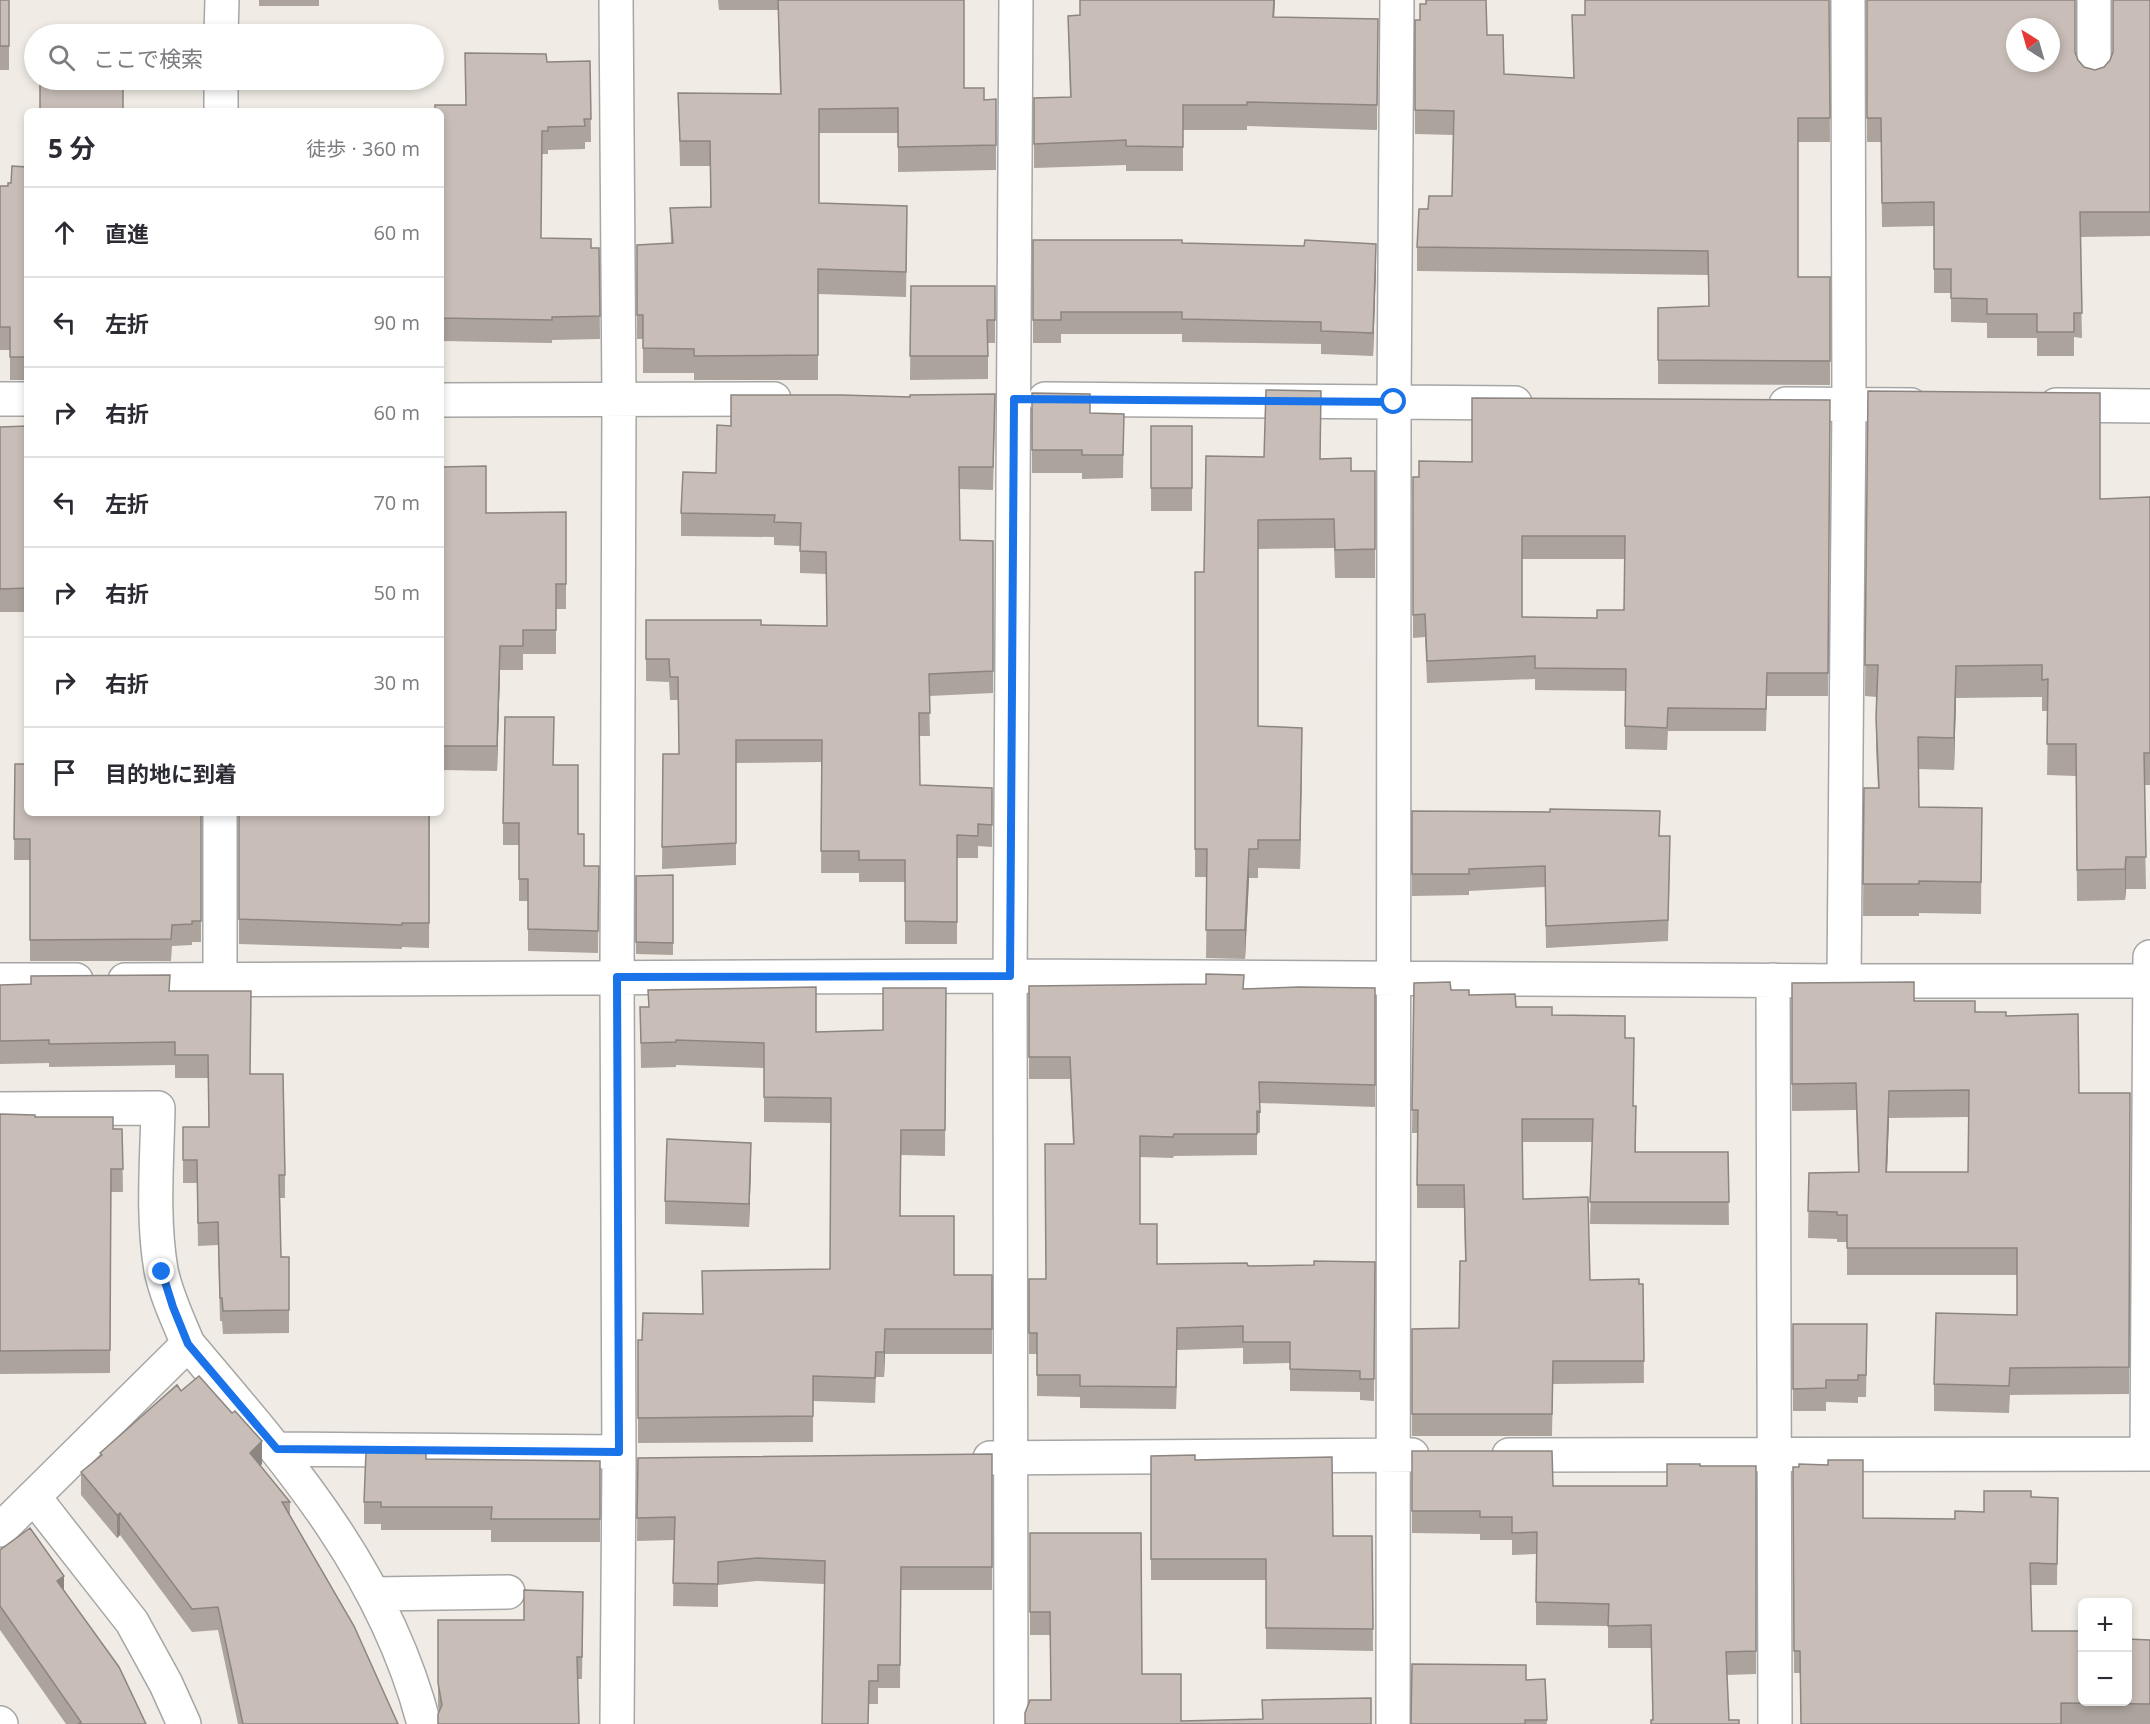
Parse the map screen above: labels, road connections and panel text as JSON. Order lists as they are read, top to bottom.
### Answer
{
  "north": "top left",
  "page": {
    "search": "ここで検索",
    "heading": ["5 分", "徒歩 · 360 m"],
    "list": [
      ["直進", "60 m"],
      ["左折", "90 m"],
      ["右折", "60 m"],
      ["左折", "70 m"],
      ["右折", "50 m"],
      ["右折", "30 m"],
      "目的地に到着"
    ],
    "map_buttons": ["+", "−"]
  }
}
